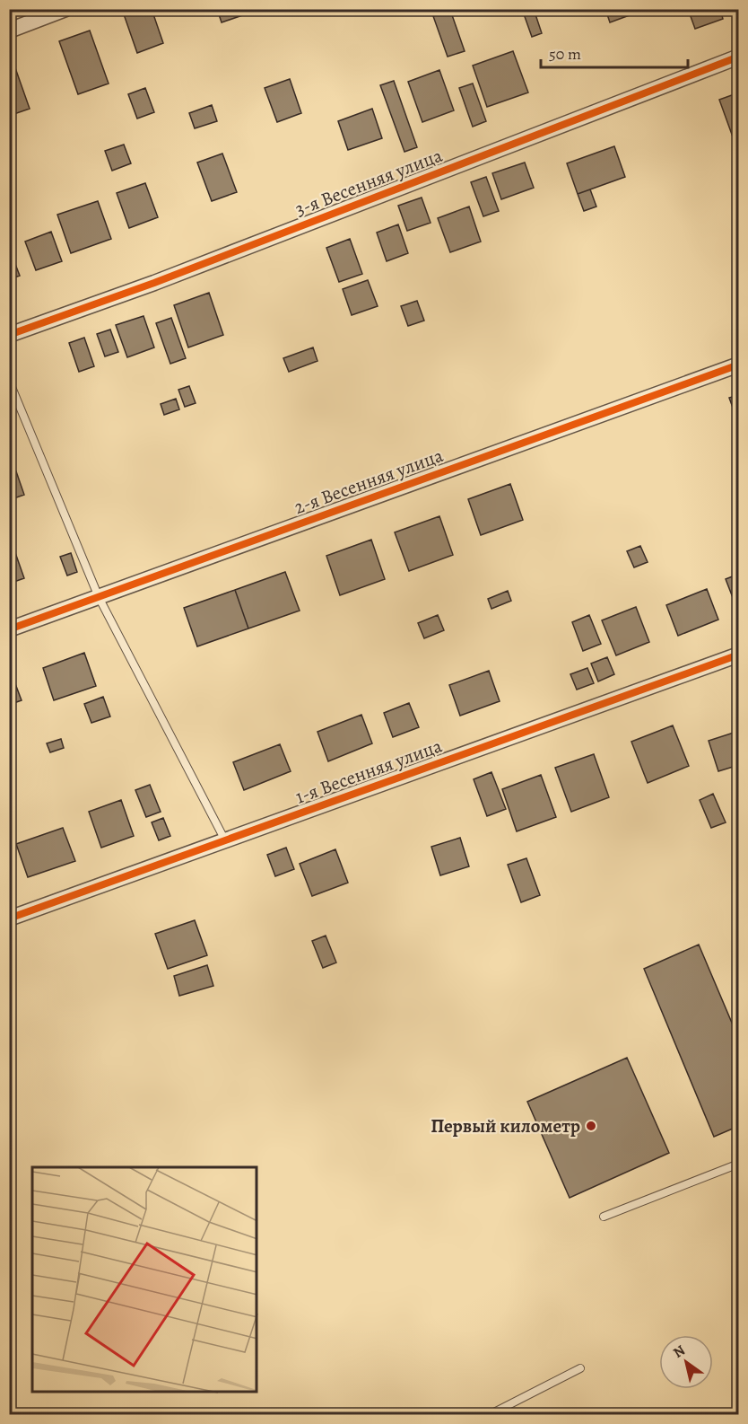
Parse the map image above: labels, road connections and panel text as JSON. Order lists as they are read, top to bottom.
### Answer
{
  "streets": {
    "street": ["3-я Весенняя улица", "2-я Весенняя улица", "1-я Весенняя улица"]
  },
  "places": ["Первый километр"],
  "scale_bar": "50 m",
  "north": "top left"
}
